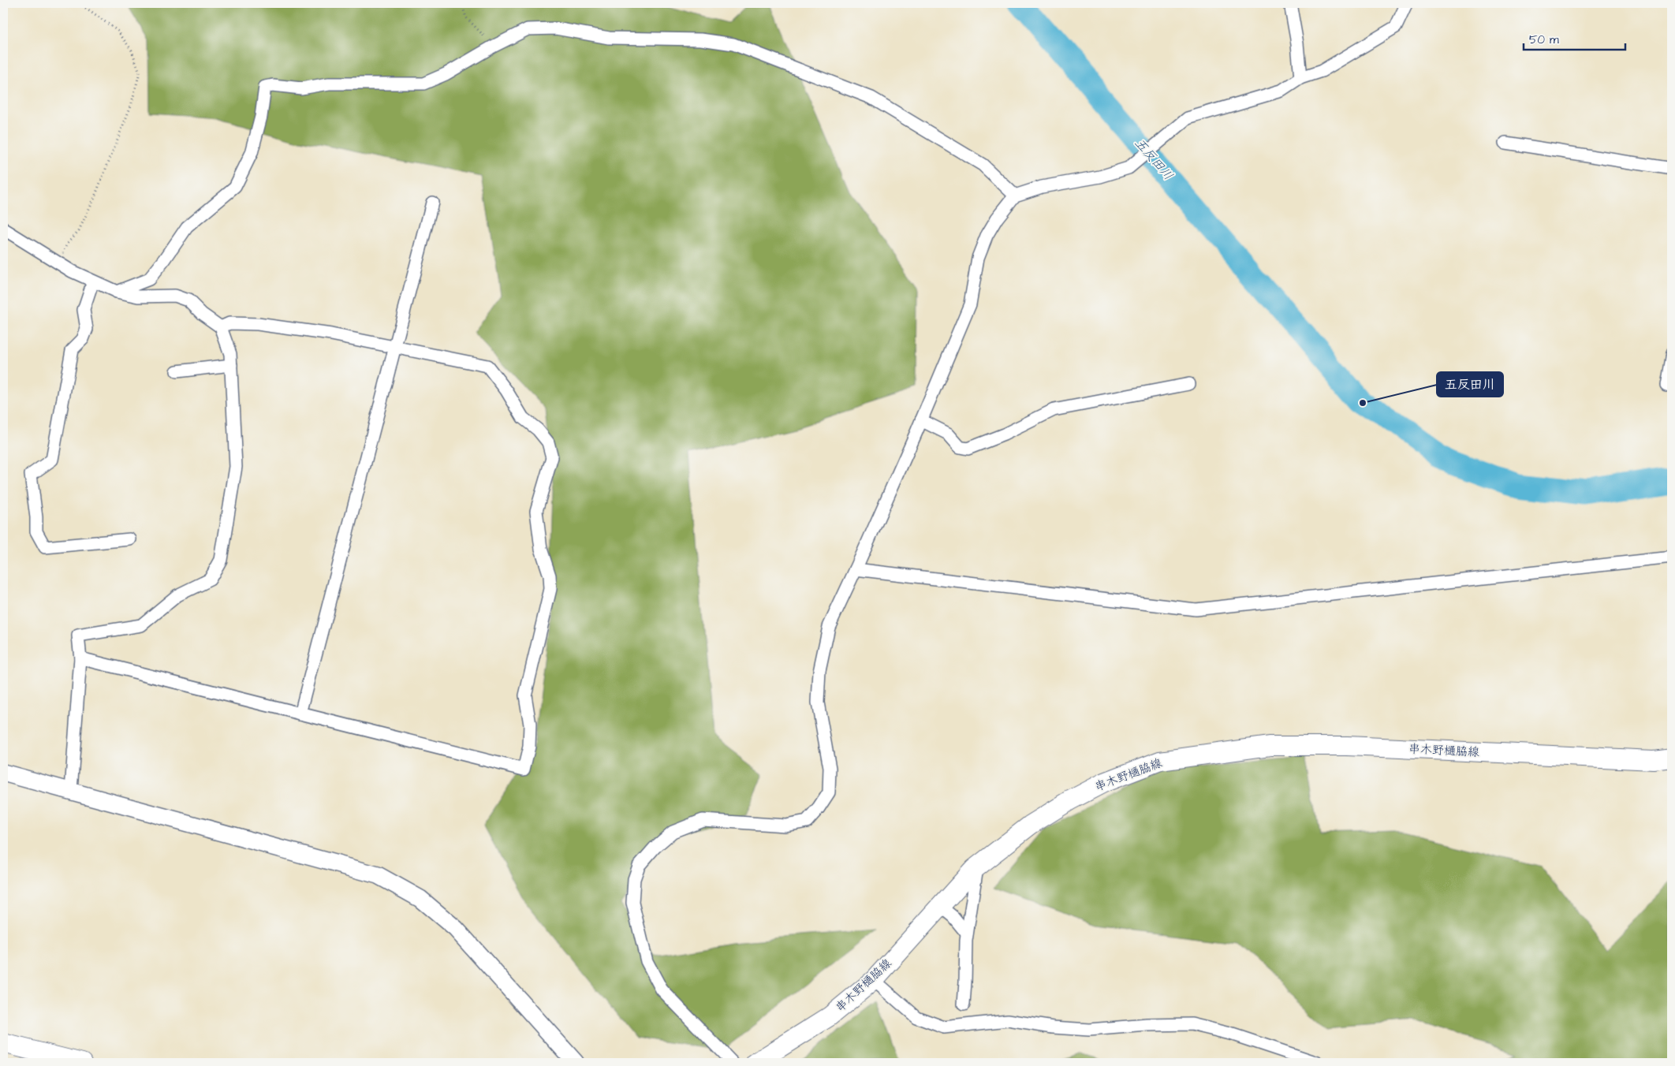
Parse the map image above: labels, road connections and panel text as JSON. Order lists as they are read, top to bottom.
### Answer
{
  "streets": {
    "main road": ["串木野樋脇線"]
  },
  "water": ["五反田川"],
  "places": ["五反田川"],
  "scale_bar": "50 m"
}
